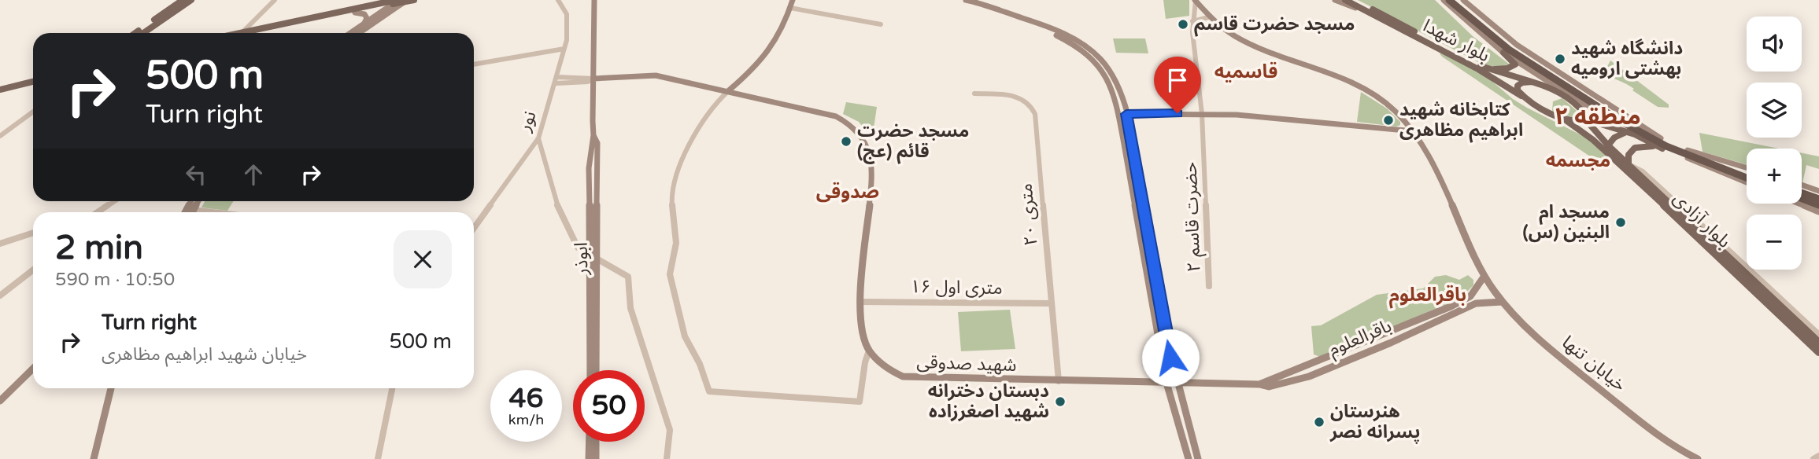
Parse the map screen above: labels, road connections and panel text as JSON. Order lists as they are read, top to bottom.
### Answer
{
  "streets": {
    "main road": [
      "بلوار شهدا",
      "بلوار آزادی",
      "ابوذر",
      "باقرالعلوم",
      "شهید صدوقی",
      "خیابان تنها"
    ],
    "street": [
      "نور",
      "۲۰ متری",
      "۲ حضرت قاسم",
      "۱۶ متری اول"
    ]
  },
  "crossings": [
    ["بلوار شهدا", "بلوار آزادی"],
    ["۲۰ متری", "۱۶ متری اول"],
    ["۲۰ متری", "شهید صدوقی"],
    ["باقرالعلوم", "شهید صدوقی"],
    ["باقرالعلوم", "خیابان تنها"]
  ],
  "districts": [
    "قاسمیه",
    "منطقه ۲",
    "مجسمه",
    "صدوقی",
    "باقرالعلوم"
  ],
  "places": [
    "مسجد حضرت قاسم",
    "دانشگاه شهید بهشتی ارومیه",
    "کتابخانه شهید ابراهیم مظاهری",
    "مسجد حضرت قائم (عج)",
    "مسجد ام البنین (س)",
    "دبستان دخترانه شهید اصغرزاده",
    "هنرستان پسرانه نصر"
  ],
  "page": {
    "map_buttons": ["+", "−"],
    "turn": ["500 m", "Turn right"],
    "heading": ["2 min", "590 m · 10:50"],
    "list": [
      {
        "name": "Turn right",
        "note": "خیابان شهید ابراهیم مظاهری",
        "value": "500 m"
      }
    ],
    "speed": "46 km/h",
    "limit": "50"
  }
}
